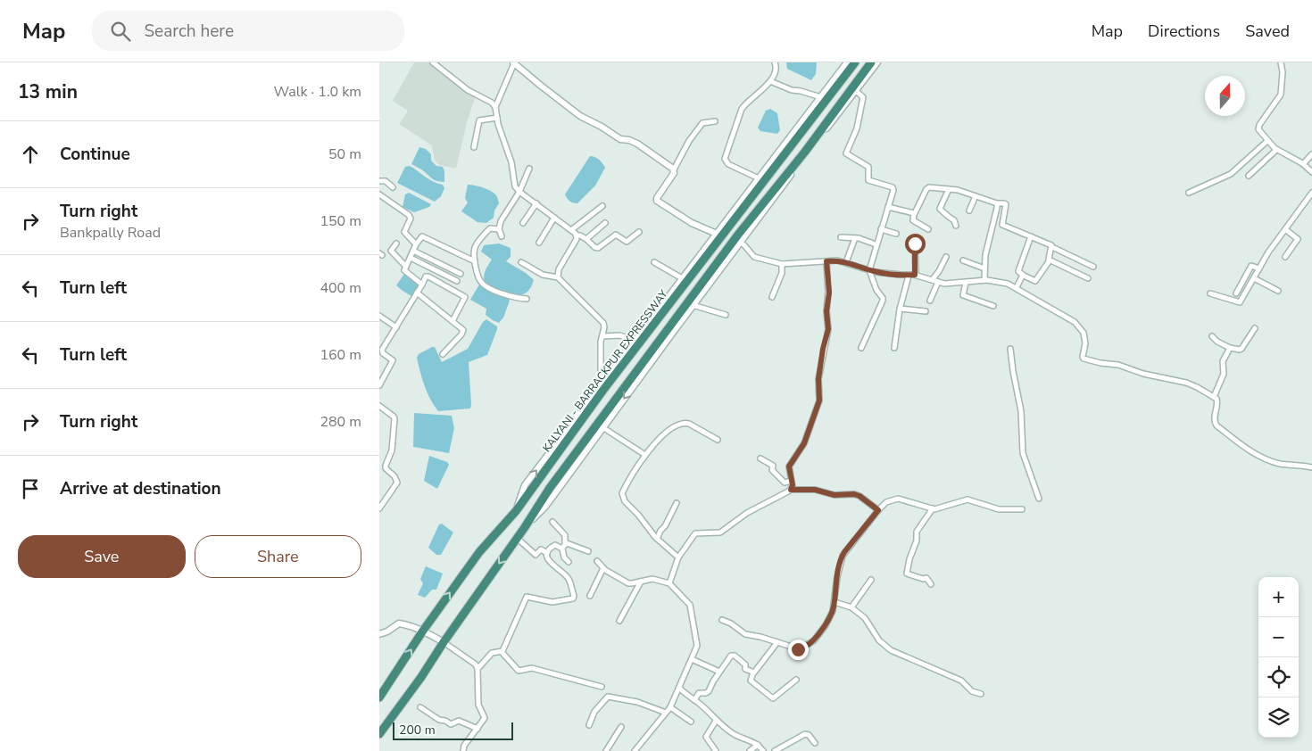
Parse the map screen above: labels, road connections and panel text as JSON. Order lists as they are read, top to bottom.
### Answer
{
  "streets": {
    "highway": ["KALYANI - BARRACKPUR EXPRESSWAY"]
  },
  "scale_bar": "200 m",
  "north": "top",
  "page": {
    "header": "Map",
    "search": "Search here",
    "nav": ["Map", "Directions", "Saved"],
    "heading": ["13 min", "Walk · 1.0 km"],
    "list": [
      ["Continue", "50 m"],
      ["Turn right", "Bankpally Road", "150 m"],
      ["Turn left", "400 m"],
      ["Turn left", "160 m"],
      ["Turn right", "280 m"],
      "Arrive at destination"
    ],
    "buttons": ["Save", "Share"],
    "map_buttons": ["+", "−"],
    "scale": "200 m"
  }
}
